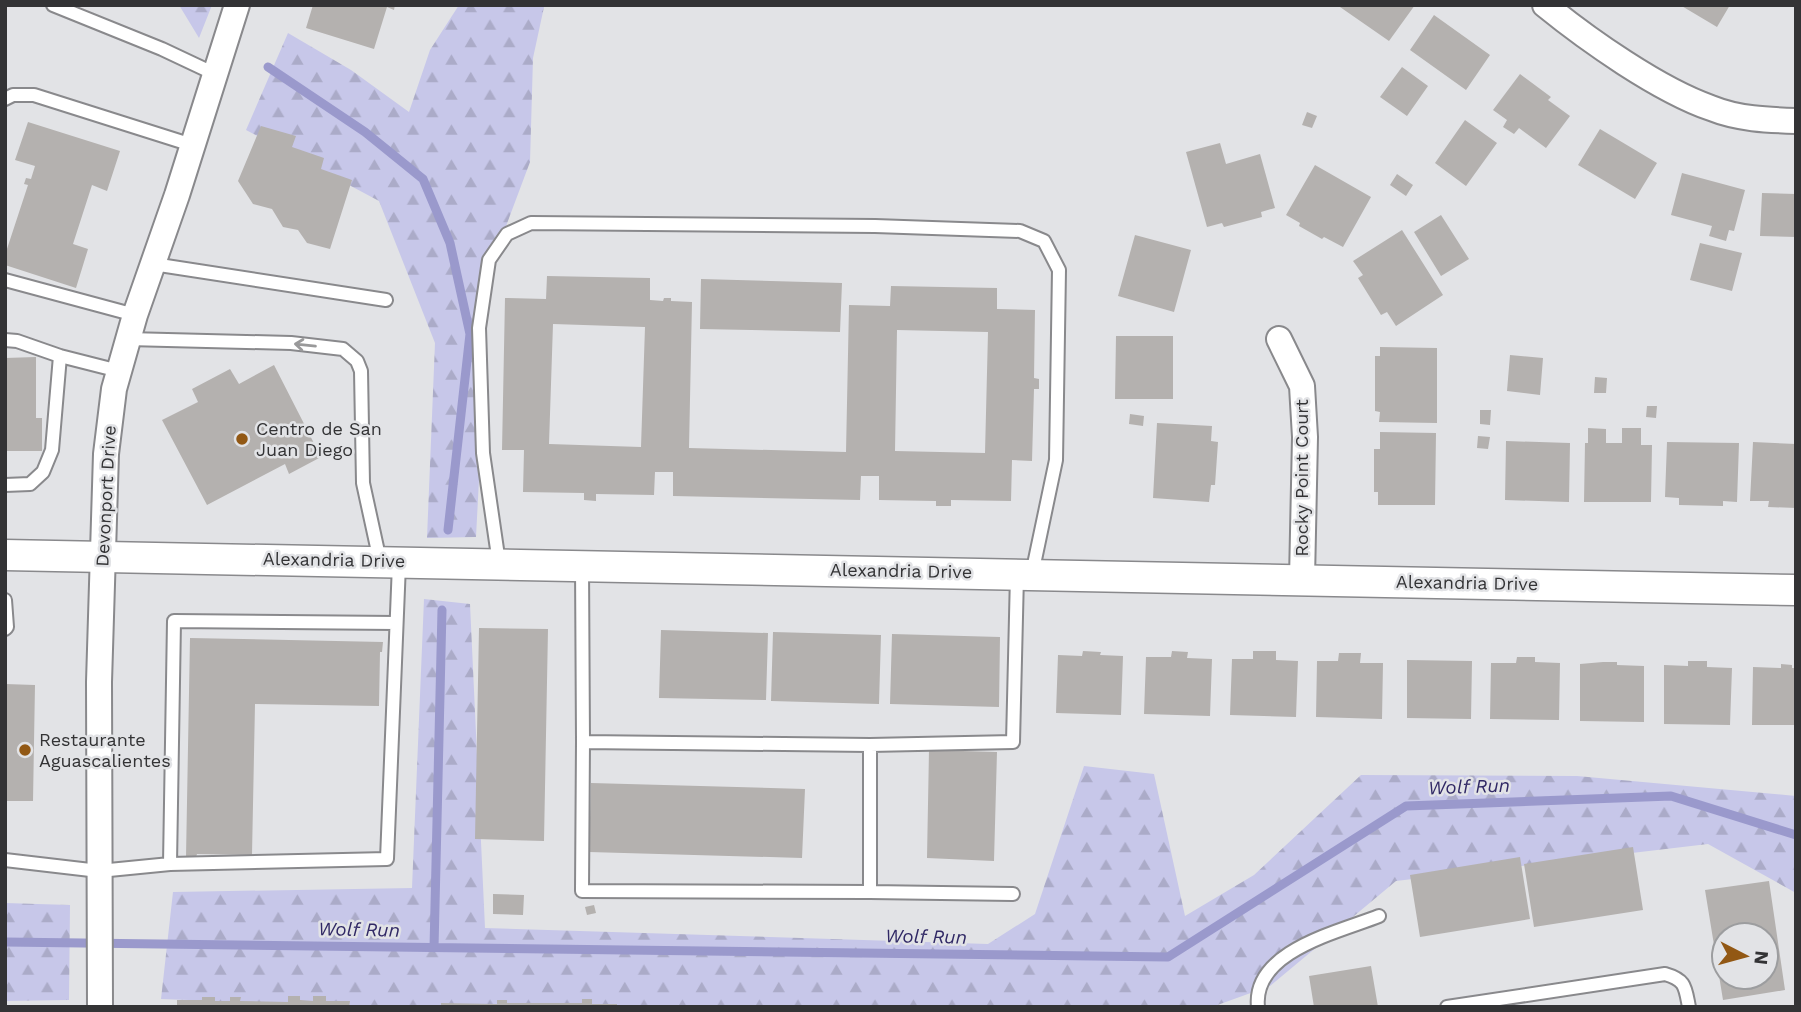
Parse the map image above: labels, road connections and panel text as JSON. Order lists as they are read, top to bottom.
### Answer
{
  "streets": {
    "street": ["Rocky Point Court", "Devonport Drive", "Alexandria Drive"]
  },
  "crossings": [
    ["Rocky Point Court", "Alexandria Drive"],
    ["Devonport Drive", "Alexandria Drive"]
  ],
  "water": ["Wolf Run"],
  "places": ["Centro de San Juan Diego", "Restaurante Aguascalientes"],
  "north": "right"
}
